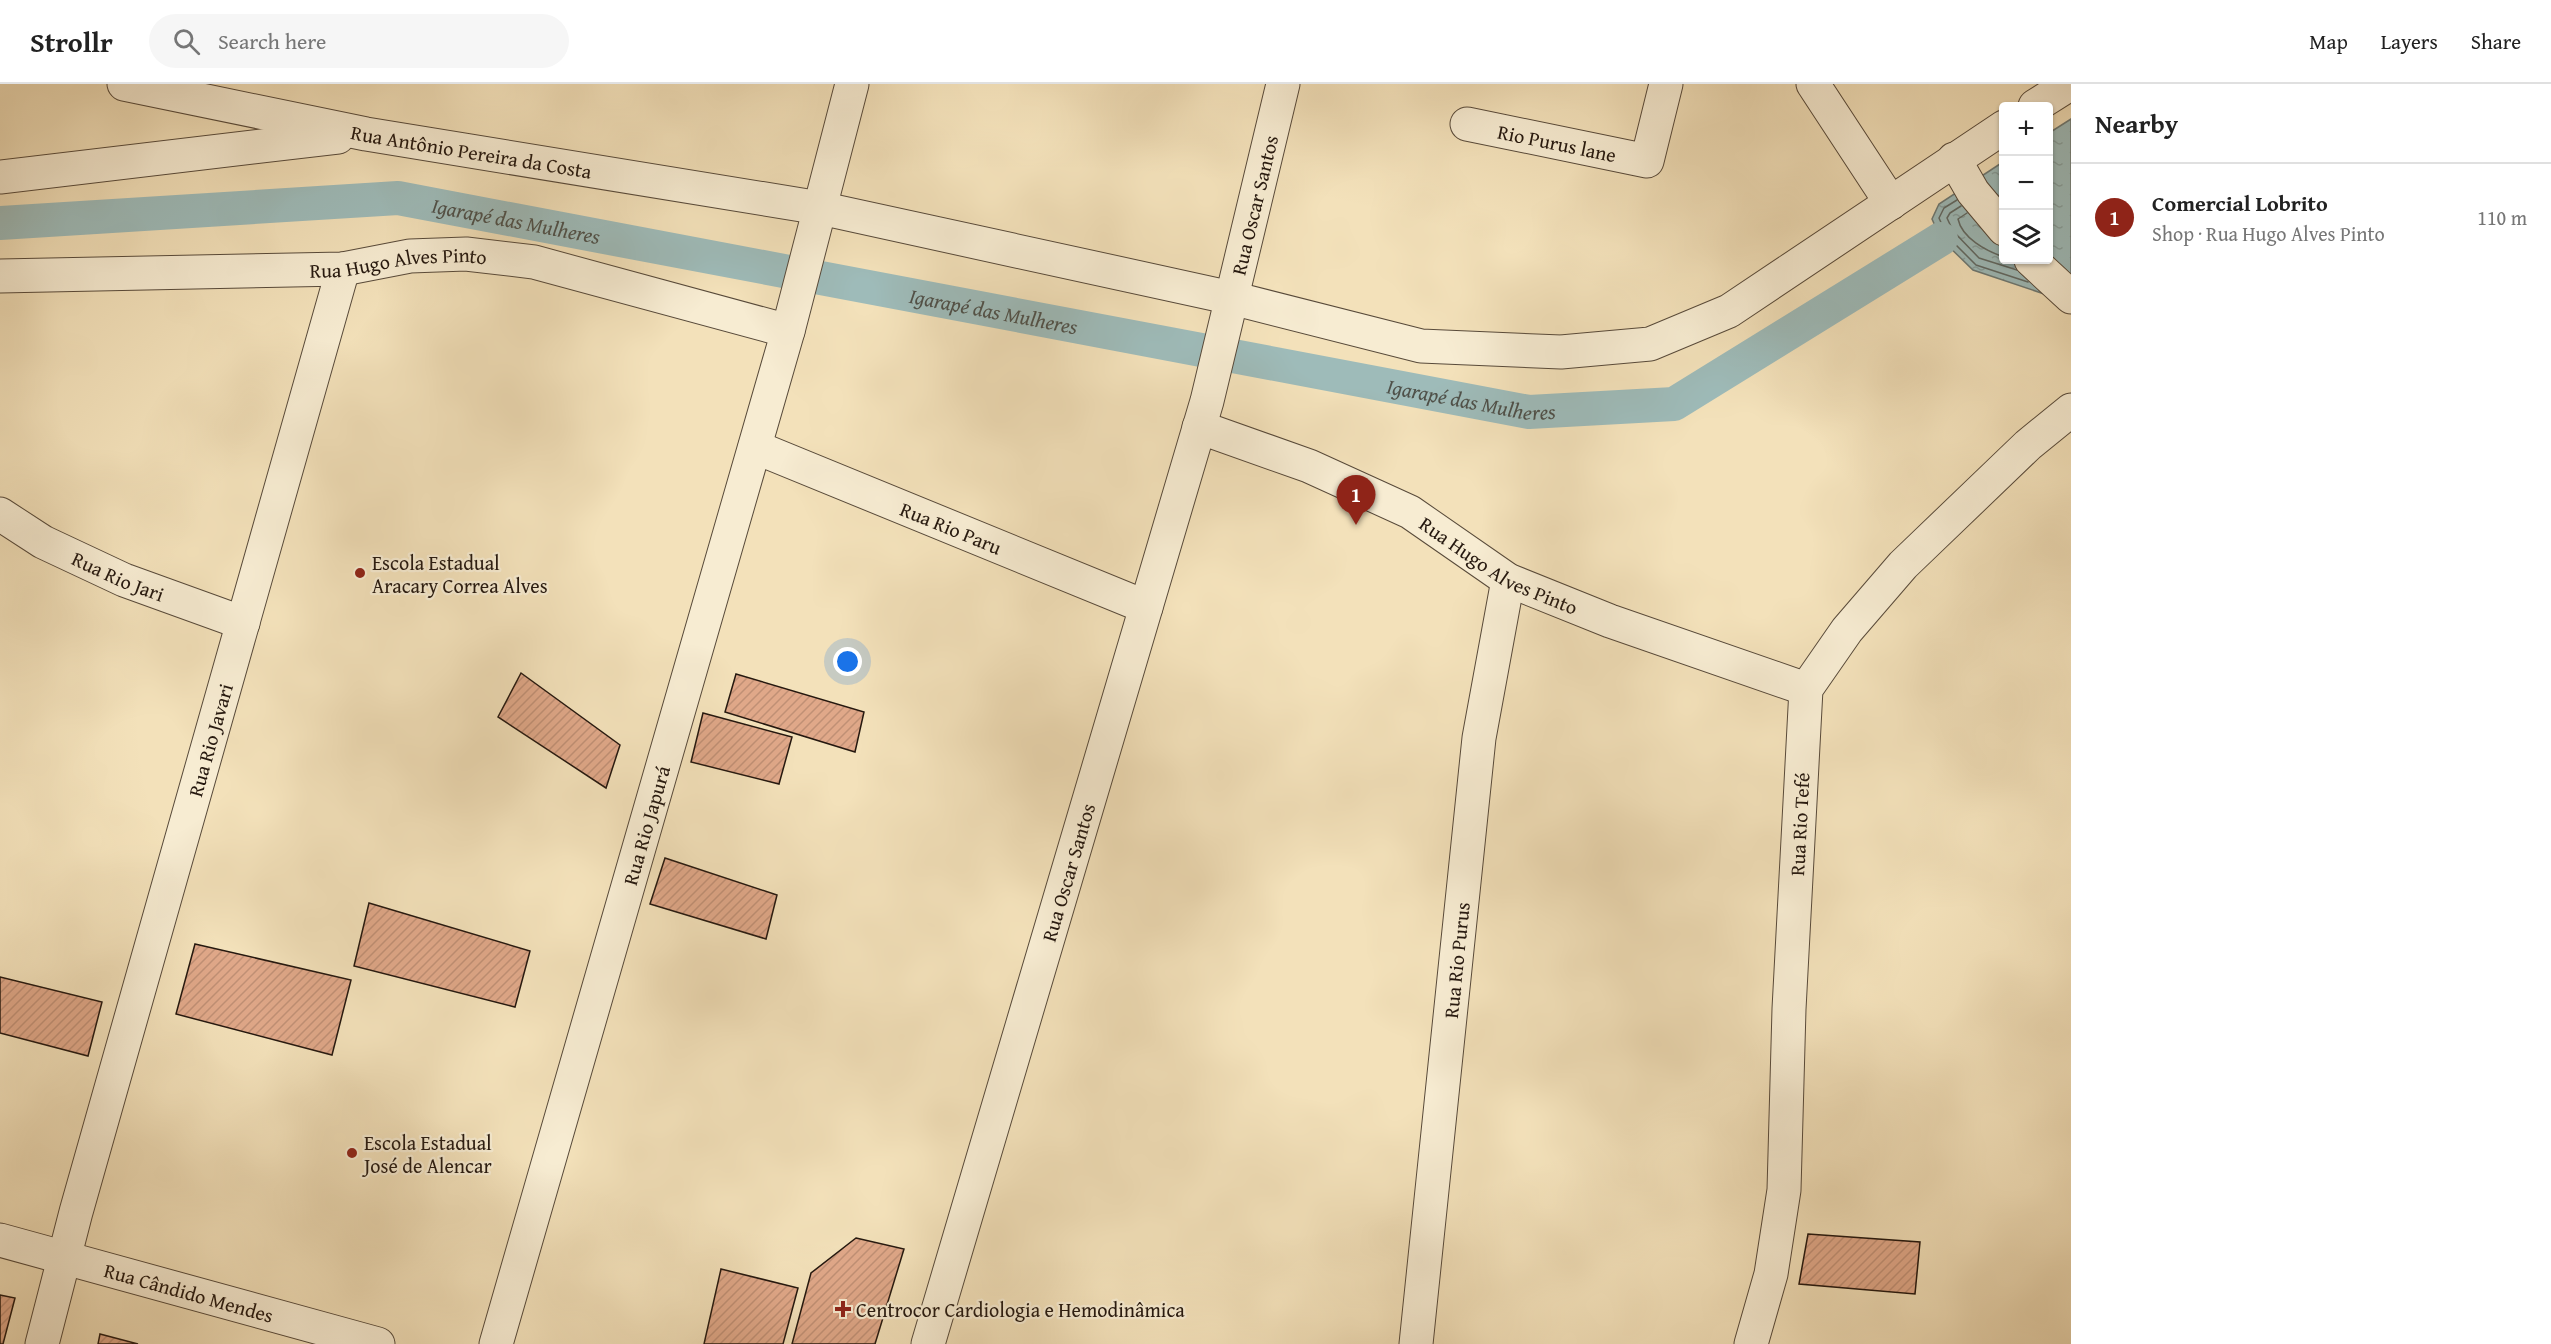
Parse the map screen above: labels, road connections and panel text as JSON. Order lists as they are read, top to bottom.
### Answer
{
  "streets": {
    "street": [
      "Rio Purus lane",
      "Rua Antônio Pereira da Costa",
      "Rua Oscar Santos",
      "Rua Hugo Alves Pinto",
      "Rua Rio Paru",
      "Rua Rio Jari",
      "Rua Rio Javari",
      "Rua Rio Japurá",
      "Rua Rio Tefé",
      "Rua Rio Purus",
      "Rua Cândido Mendes"
    ]
  },
  "crossings": [
    ["Rua Antônio Pereira da Costa", "Rua Oscar Santos"],
    ["Rua Antônio Pereira da Costa", "Rua Rio Japurá"],
    ["Rua Oscar Santos", "Rua Hugo Alves Pinto"],
    ["Rua Oscar Santos", "Rua Rio Paru"],
    ["Rua Hugo Alves Pinto", "Rua Rio Javari"],
    ["Rua Hugo Alves Pinto", "Rua Rio Japurá"],
    ["Rua Hugo Alves Pinto", "Rua Rio Tefé"],
    ["Rua Hugo Alves Pinto", "Rua Rio Purus"],
    ["Rua Rio Paru", "Rua Rio Japurá"],
    ["Rua Rio Jari", "Rua Rio Javari"],
    ["Rua Rio Javari", "Rua Cândido Mendes"]
  ],
  "water": ["Igarapé das Mulheres"],
  "places": {
    "other": ["Escola Estadual Aracary Correa Alves", "Escola Estadual José de Alencar"],
    "health": ["Centrocor Cardiologia e Hemodinâmica"]
  },
  "page": {
    "header": "Strollr",
    "search": "Search here",
    "nav": ["Map", "Layers", "Share"],
    "heading": "Nearby",
    "map_buttons": ["+", "−"],
    "list": [
      {
        "mark": "1",
        "name": "Comercial Lobrito",
        "note": "Shop · Rua Hugo Alves Pinto",
        "value": "110 m"
      }
    ],
    "pins": "1"
  }
}
